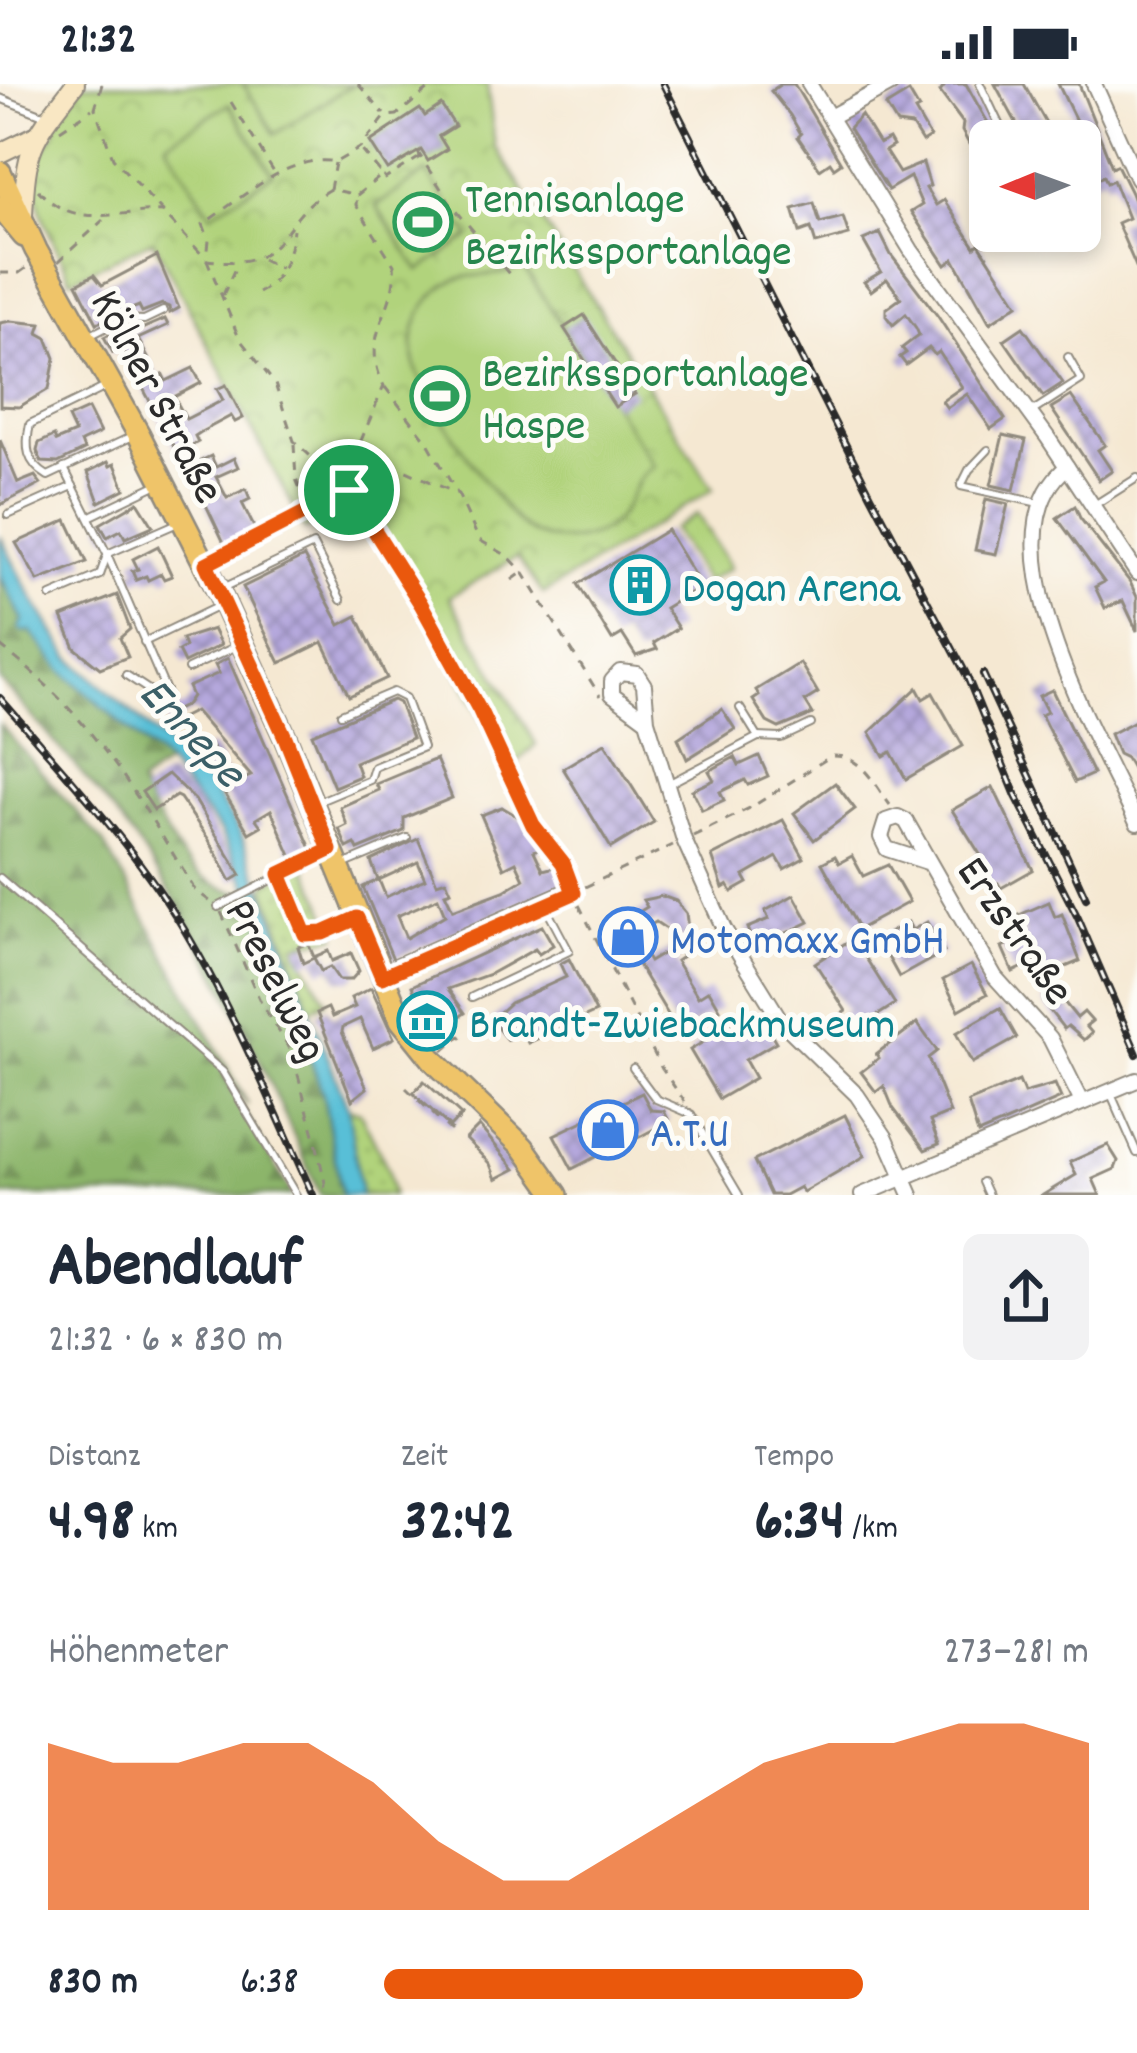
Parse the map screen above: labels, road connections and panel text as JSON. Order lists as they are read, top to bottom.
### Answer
{
  "streets": {
    "main road": ["Kölner Straße"],
    "street": ["Erzstraße"],
    "path": ["Preselweg"]
  },
  "water": ["Ennepe"],
  "places": {
    "sports": ["Tennisanlage Bezirkssportanlage", "Bezirkssportanlage Haspe"],
    "building": ["Dogan Arena"],
    "shop": ["Motomaxx GmbH", "A.T.U"],
    "museum": ["Brandt-Zwiebackmuseum"]
  },
  "north": "left",
  "page": {
    "status": "21:32",
    "heading": ["Abendlauf", "21:32 · 6 × 830 m"],
    "stats": [
      ["Distanz", "4.98 km"],
      ["Zeit", "32:42"],
      ["Tempo", "6:34 /km"]
    ],
    "chart": ["Höhenmeter", "273–281 m"],
    "list": [
      {
        "name": "830 m",
        "note": "6:38"
      }
    ]
  }
}
